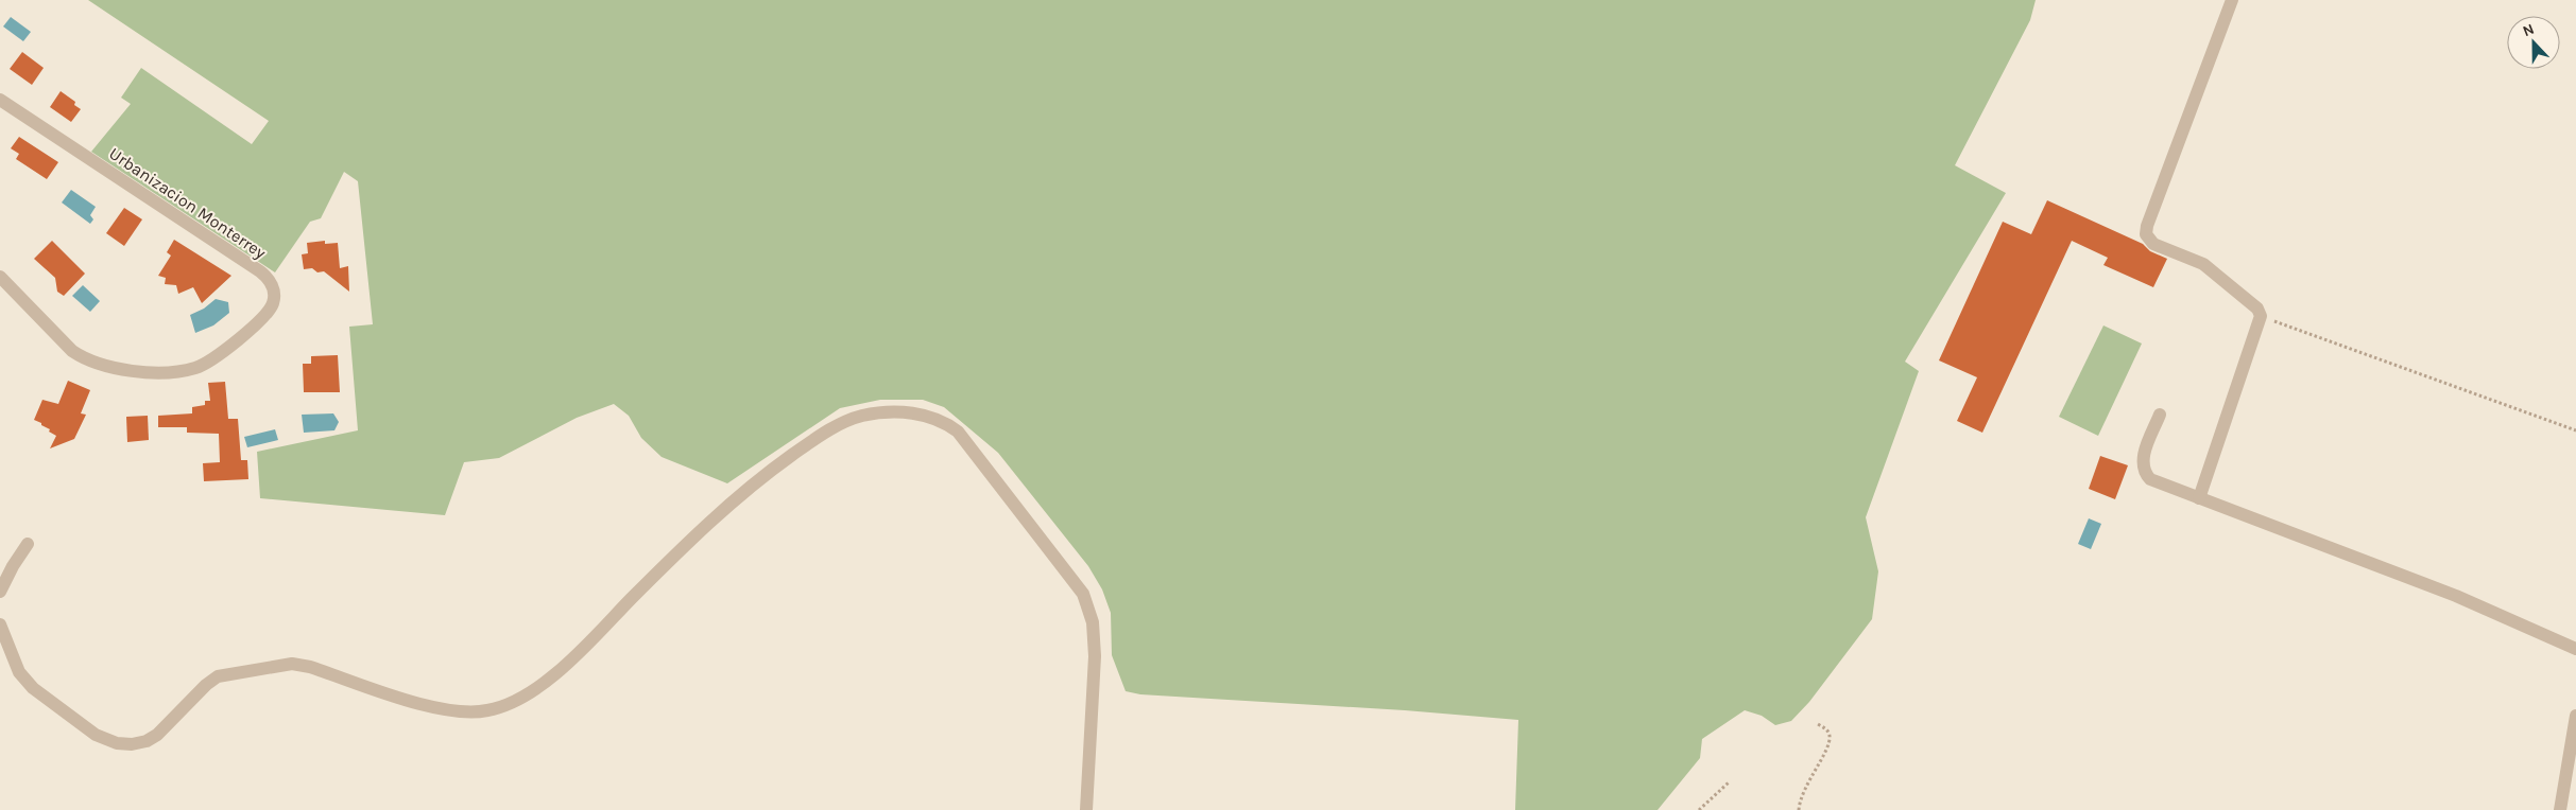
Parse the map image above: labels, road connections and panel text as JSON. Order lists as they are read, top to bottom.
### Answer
{
  "streets": {
    "street": ["Urbanizacion Monterrey"]
  },
  "north": "top"
}
